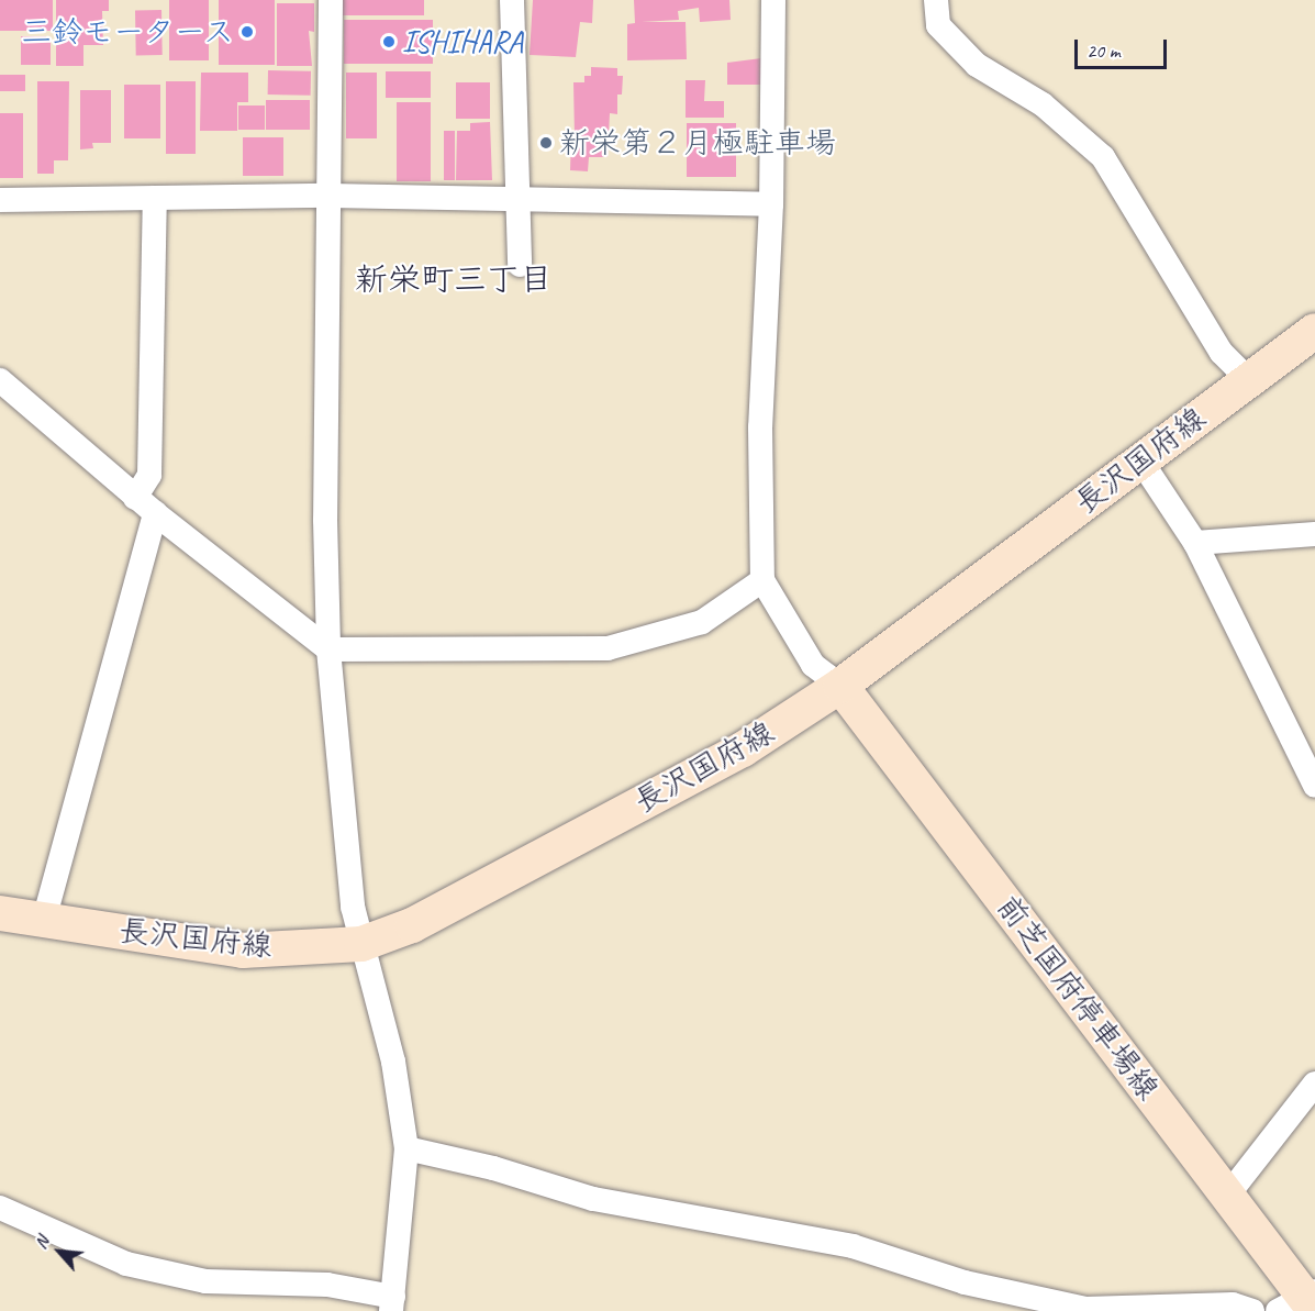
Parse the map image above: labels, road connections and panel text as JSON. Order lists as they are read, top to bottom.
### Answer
{
  "streets": {
    "main road": ["長沢国府線", "前芝国府停車場線"]
  },
  "crossings": [
    ["長沢国府線", "前芝国府停車場線"]
  ],
  "districts": ["新栄町三丁目"],
  "places": ["三鈴モータース", "ISHIHARA", "新栄第２月極駐車場"],
  "scale_bar": "20 m",
  "north": "top left"
}
